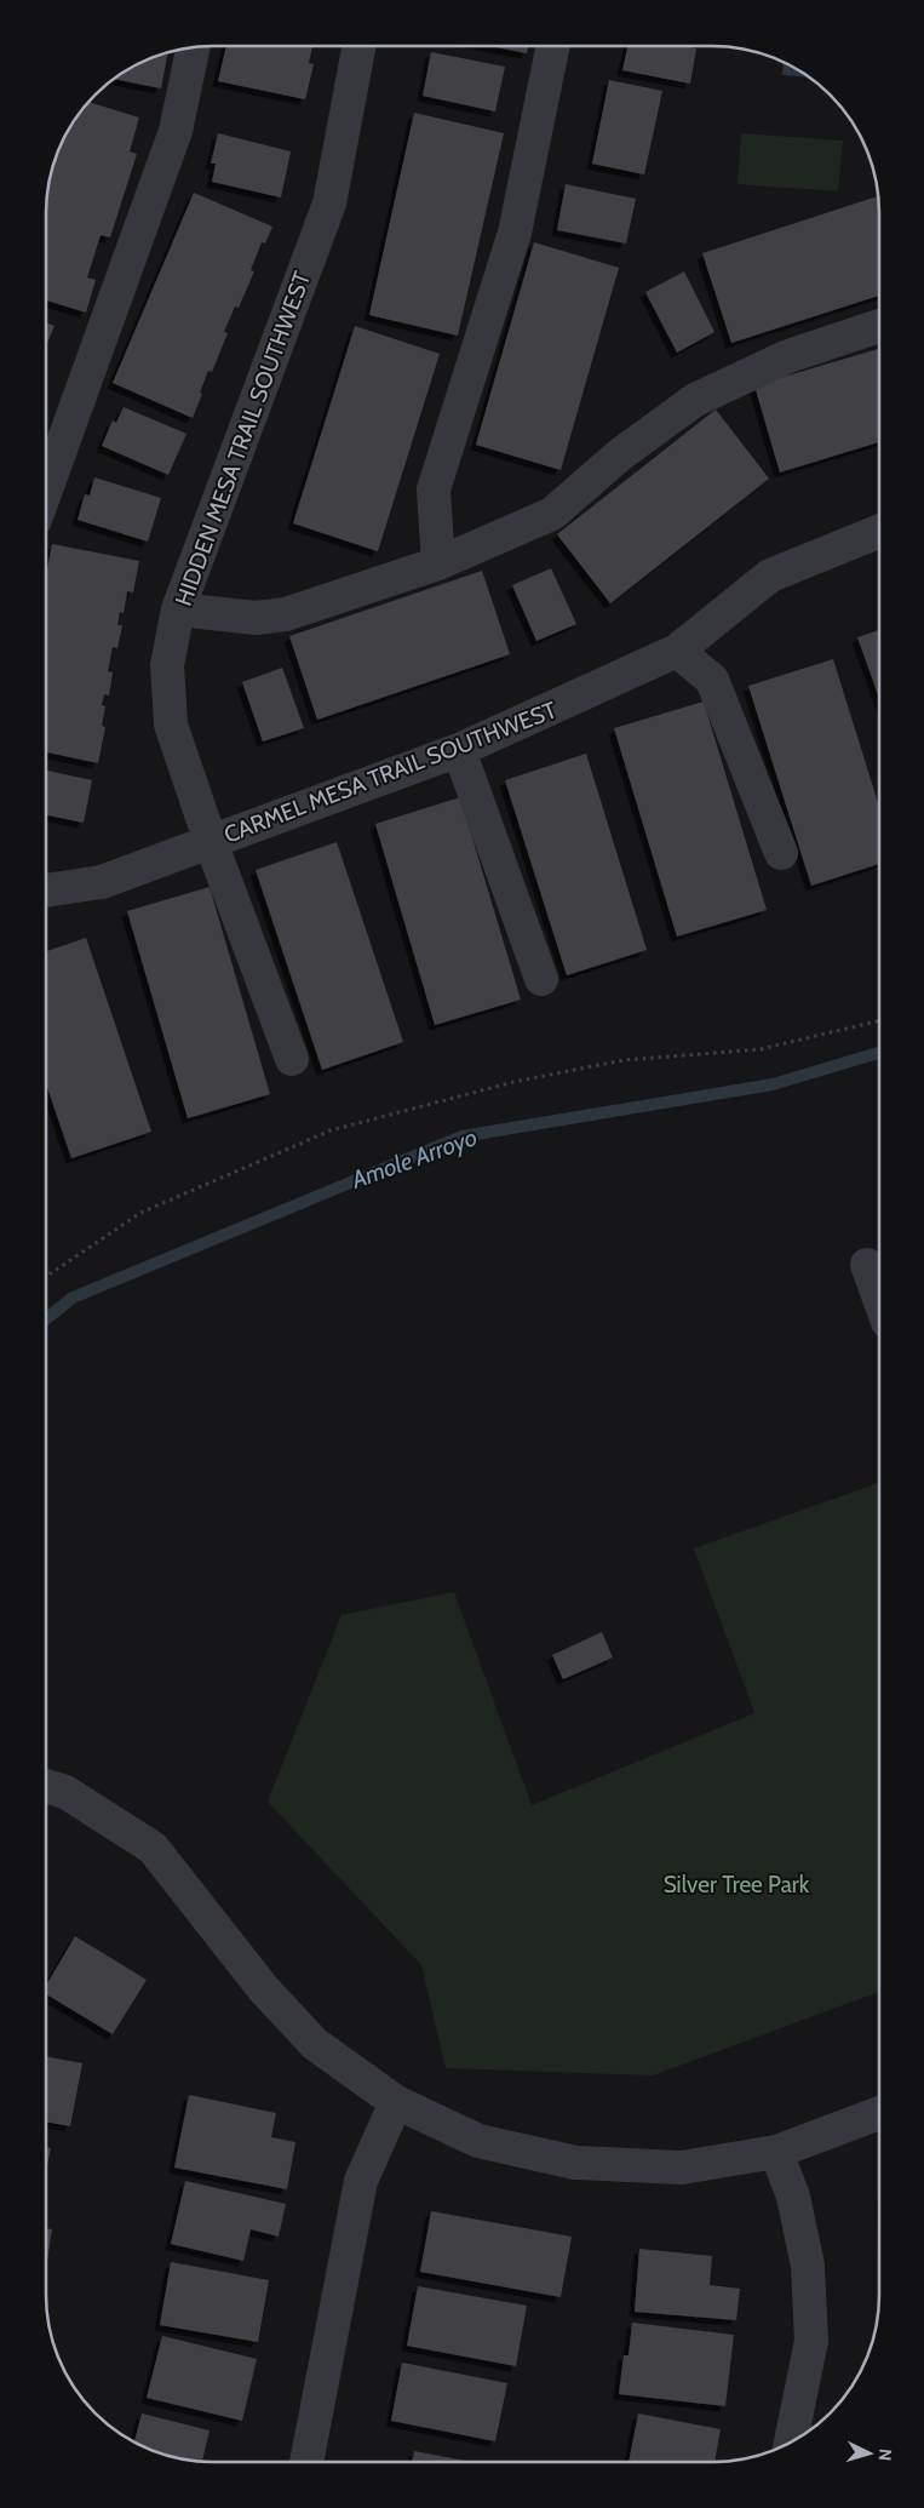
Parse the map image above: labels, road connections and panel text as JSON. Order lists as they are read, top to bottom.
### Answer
{
  "streets": {
    "street": ["HIDDEN MESA TRAIL SOUTHWEST", "CARMEL MESA TRAIL SOUTHWEST"]
  },
  "crossings": [
    ["HIDDEN MESA TRAIL SOUTHWEST", "CARMEL MESA TRAIL SOUTHWEST"]
  ],
  "water": ["Amole Arroyo"],
  "parks": ["Silver Tree Park"],
  "north": "right"
}
